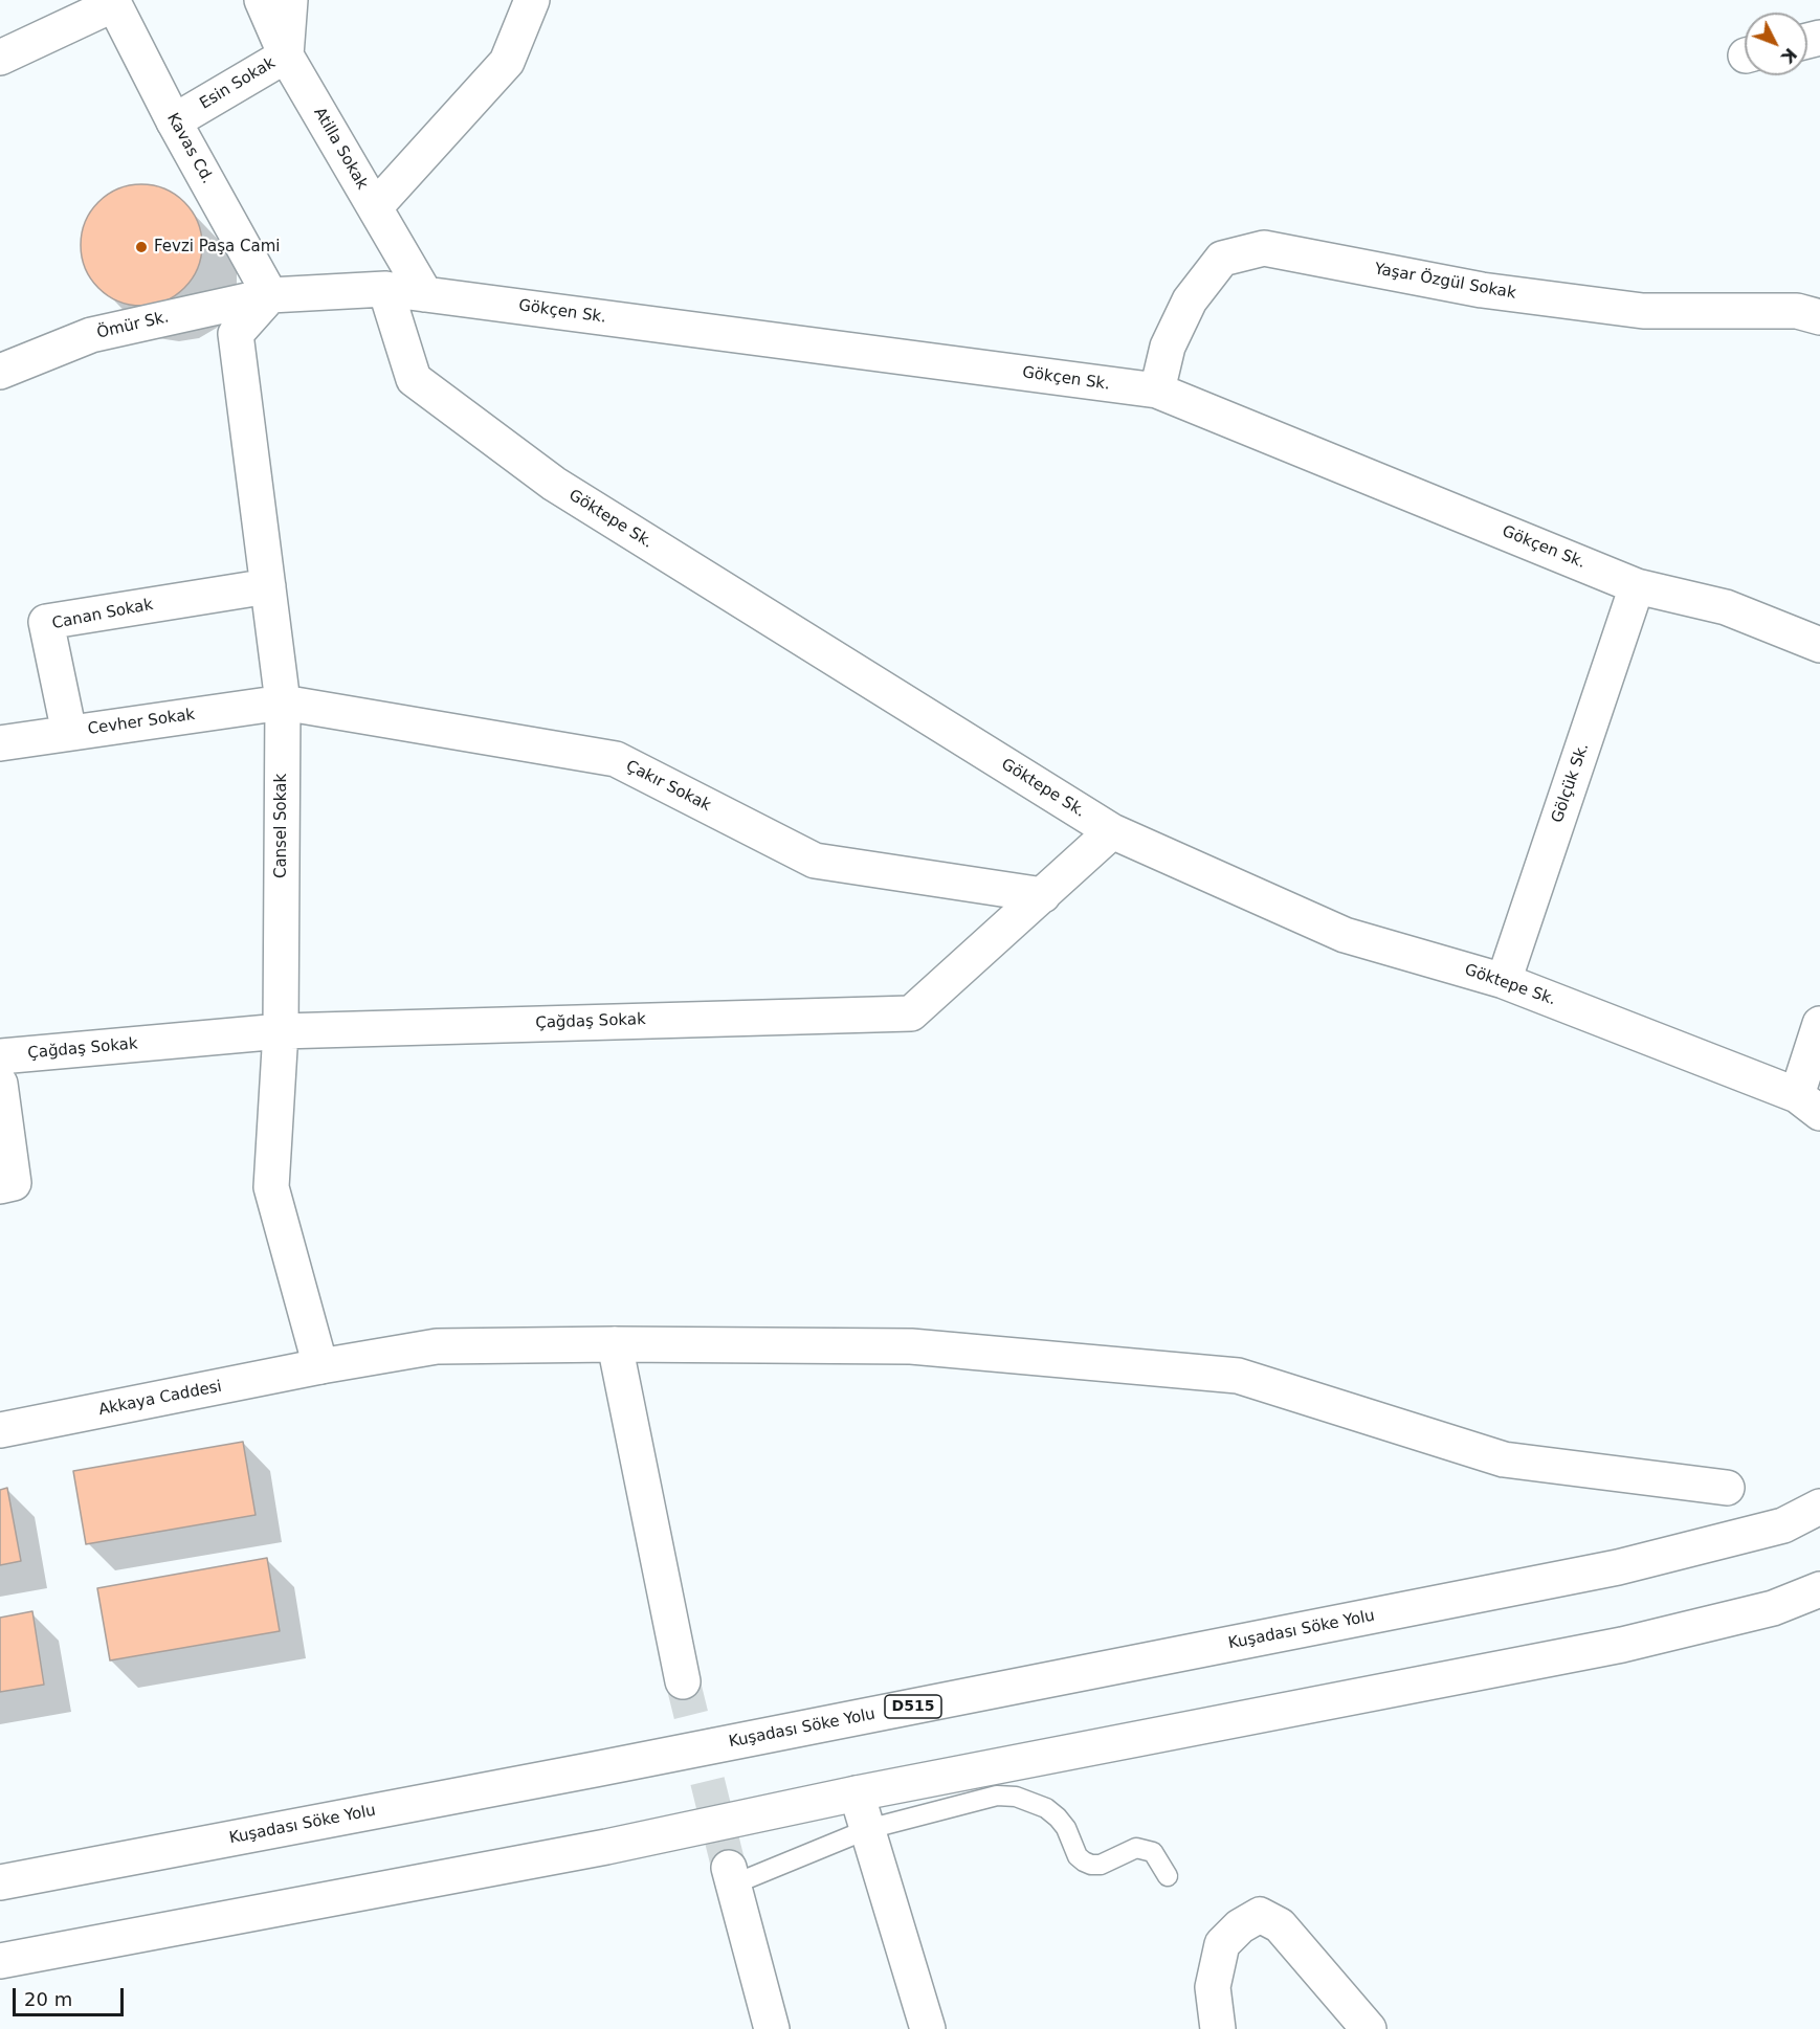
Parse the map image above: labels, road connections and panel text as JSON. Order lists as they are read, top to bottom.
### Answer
{
  "streets": {
    "main road": [
      "Esin Sokak",
      "Kavas Cd.",
      "Atilla Sokak",
      "Yaşar Özgül Sokak",
      "Gökçen Sk.",
      "Ömür Sk.",
      "Göktepe Sk.",
      "Canan Sokak",
      "Cevher Sokak",
      "Gölçük Sk.",
      "Çakır Sokak",
      "Cansel Sokak",
      "Çağdaş Sokak",
      "Akkaya Caddesi",
      "Kuşadası Söke Yolu",
      "D515"
    ]
  },
  "crossings": [
    ["Esin Sokak", "Kavas Cd."],
    ["Esin Sokak", "Atilla Sokak"],
    ["Kavas Cd.", "Gökçen Sk."],
    ["Kavas Cd.", "Ömür Sk."],
    ["Kavas Cd.", "Cansel Sokak"],
    ["Atilla Sokak", "Gökçen Sk."],
    ["Yaşar Özgül Sokak", "Gökçen Sk."],
    ["Gökçen Sk.", "Ömür Sk."],
    ["Gökçen Sk.", "Göktepe Sk."],
    ["Gökçen Sk.", "Gölçük Sk."],
    ["Gökçen Sk.", "Cansel Sokak"],
    ["Ömür Sk.", "Cansel Sokak"],
    ["Göktepe Sk.", "Gölçük Sk."],
    ["Göktepe Sk.", "Çağdaş Sokak"],
    ["Canan Sokak", "Cevher Sokak"],
    ["Canan Sokak", "Cansel Sokak"],
    ["Cevher Sokak", "Çakır Sokak"],
    ["Cevher Sokak", "Cansel Sokak"],
    ["Çakır Sokak", "Cansel Sokak"],
    ["Çakır Sokak", "Çağdaş Sokak"],
    ["Cansel Sokak", "Çağdaş Sokak"],
    ["Cansel Sokak", "Akkaya Caddesi"]
  ],
  "places": ["Fevzi Paşa Cami"],
  "scale_bar": "20 m",
  "north": "bottom right"
}
